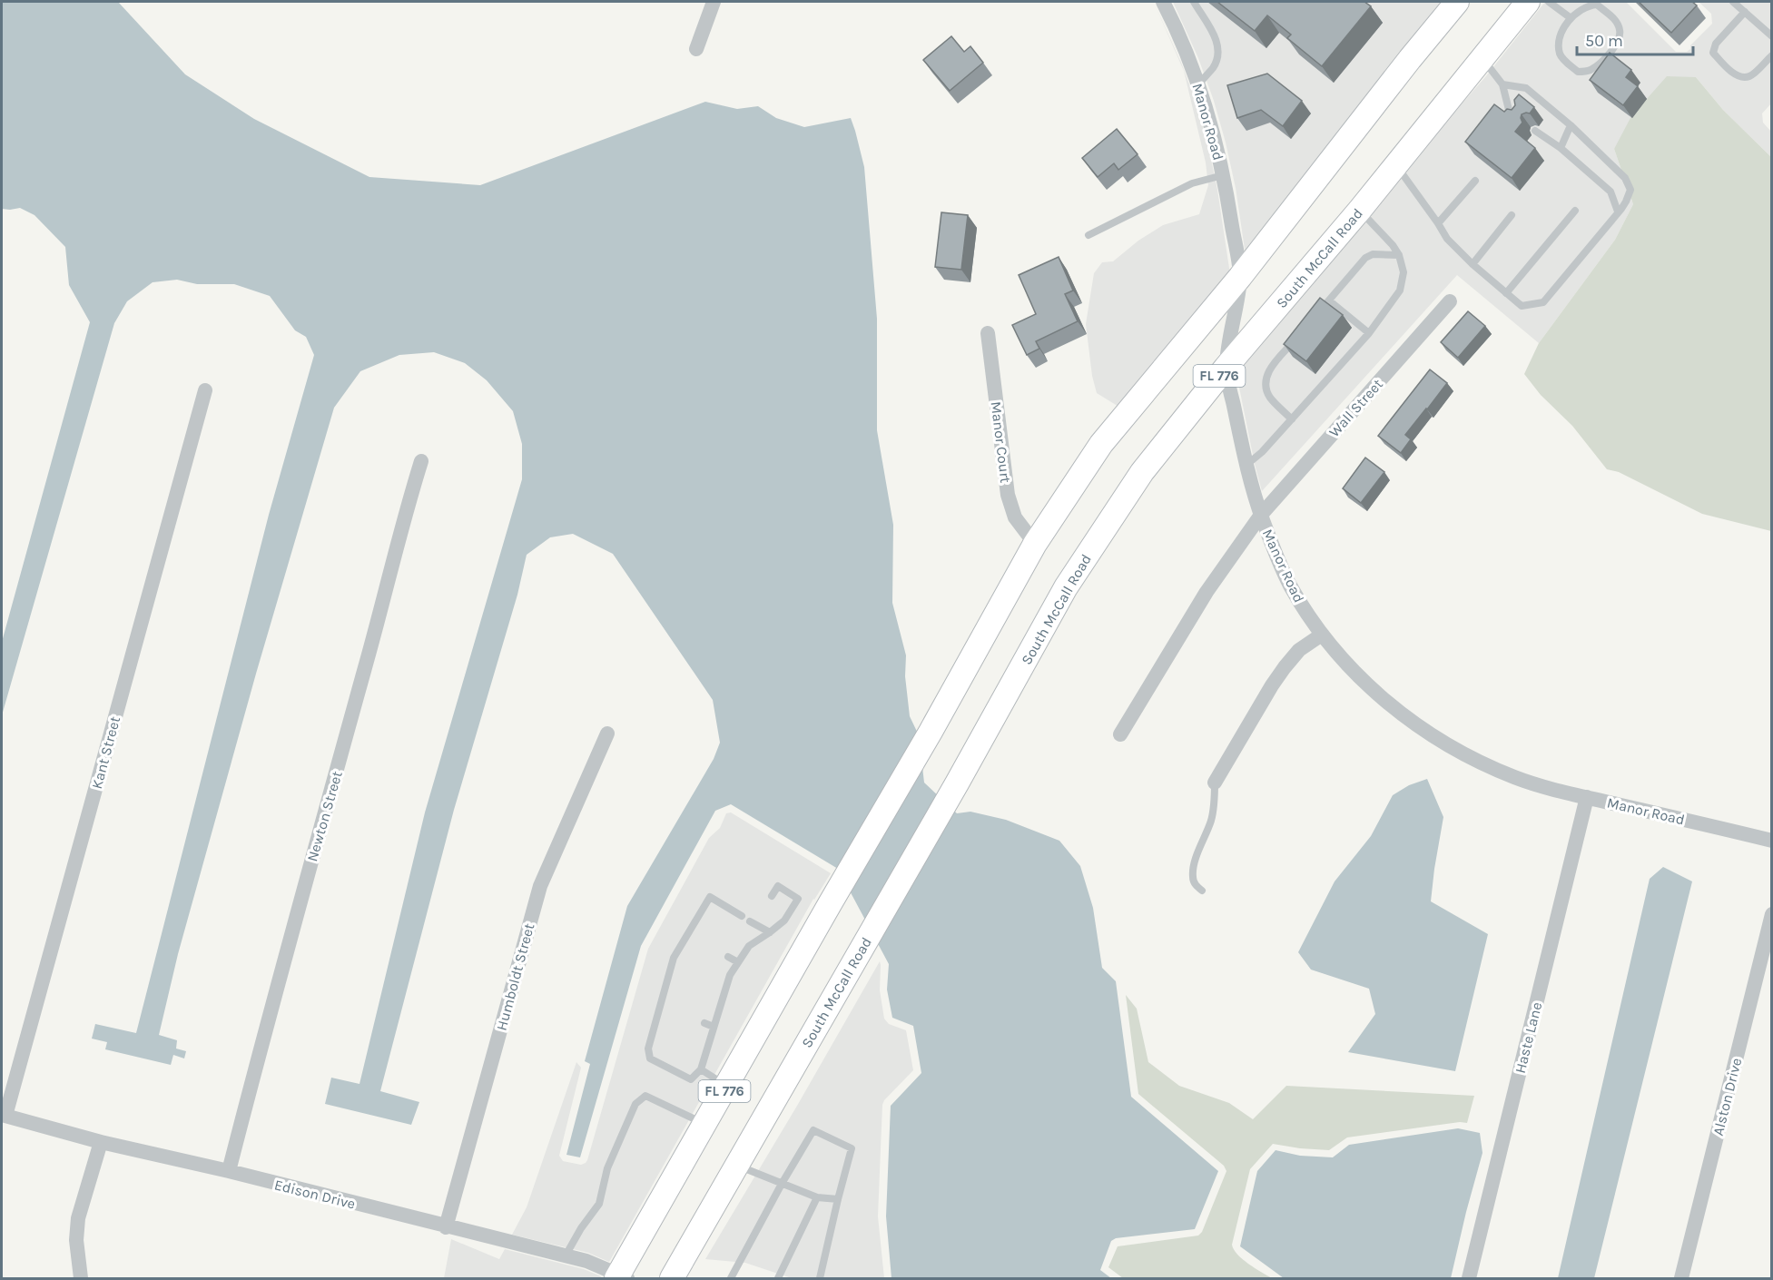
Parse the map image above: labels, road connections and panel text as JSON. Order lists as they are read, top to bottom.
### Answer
{
  "streets": {
    "main road": ["South McCall Road", "FL 776"],
    "street": [
      "Manor Road",
      "Wall Street",
      "Manor Court",
      "Kant Street",
      "Newton Street",
      "Humboldt Street",
      "Haste Lane",
      "Alston Drive",
      "Edison Drive"
    ]
  },
  "crossings": [
    ["Manor Road", "South McCall Road"],
    ["Manor Road", "FL 776"],
    ["Manor Road", "Wall Street"],
    ["Manor Road", "Haste Lane"],
    ["FL 776", "Manor Court"],
    ["FL 776", "Edison Drive"],
    ["Kant Street", "Edison Drive"],
    ["Newton Street", "Edison Drive"],
    ["Humboldt Street", "Edison Drive"]
  ],
  "scale_bar": "50 m"
}
